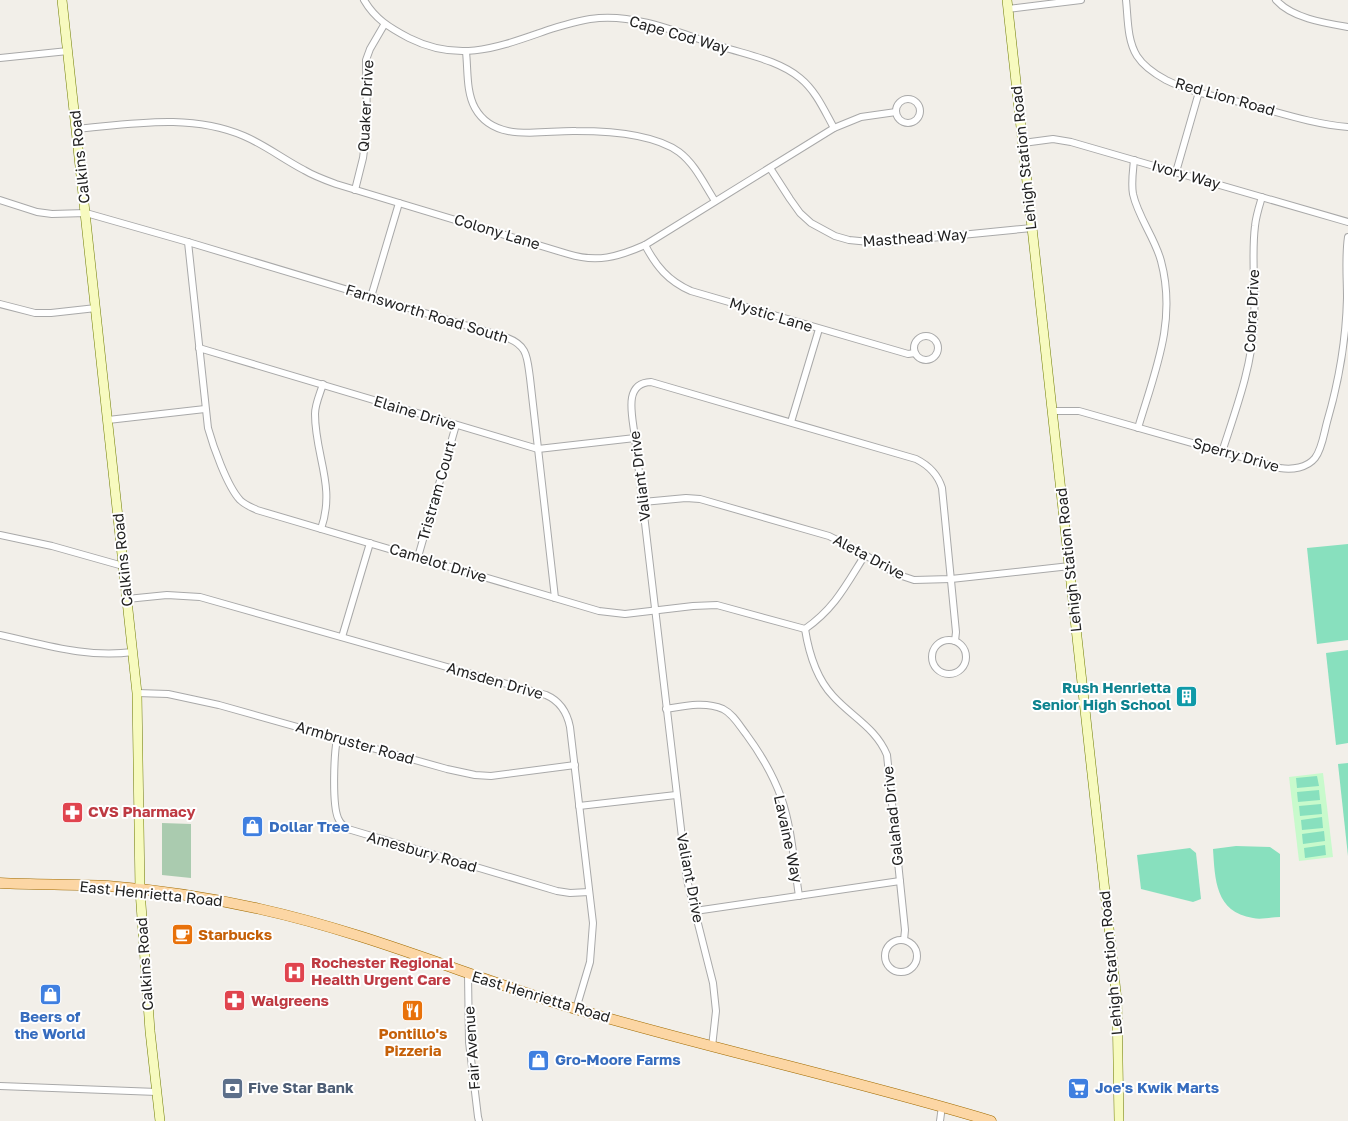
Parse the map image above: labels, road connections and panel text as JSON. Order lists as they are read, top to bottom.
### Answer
{
  "streets": {
    "main road": ["Calkins Road", "Lehigh Station Road", "East Henrietta Road"],
    "street": [
      "Cape Cod Way",
      "Red Lion Road",
      "Quaker Drive",
      "Ivory Way",
      "Colony Lane",
      "Masthead Way",
      "Cobra Drive",
      "Farnsworth Road South",
      "Mystic Lane",
      "Elaine Drive",
      "Sperry Drive",
      "Valiant Drive",
      "Tristram Court",
      "Aleta Drive",
      "Camelot Drive",
      "Amsden Drive",
      "Armbruster Road",
      "Galahad Drive",
      "Lavaine Way",
      "Amesbury Road",
      "Fair Avenue"
    ]
  },
  "crossings": [
    ["Cape Cod Way", "Quaker Drive"],
    ["Cape Cod Way", "Colony Lane"],
    ["Quaker Drive", "Colony Lane"],
    ["Calkins Road", "Colony Lane"],
    ["Calkins Road", "Farnsworth Road South"],
    ["Calkins Road", "Amsden Drive"],
    ["Calkins Road", "Armbruster Road"],
    ["Calkins Road", "East Henrietta Road"],
    ["Lehigh Station Road", "Ivory Way"],
    ["Lehigh Station Road", "Masthead Way"],
    ["Lehigh Station Road", "Sperry Drive"],
    ["Lehigh Station Road", "Aleta Drive"],
    ["Ivory Way", "Cobra Drive"],
    ["Colony Lane", "Masthead Way"],
    ["Colony Lane", "Mystic Lane"],
    ["Cobra Drive", "Sperry Drive"],
    ["Farnsworth Road South", "Elaine Drive"],
    ["Farnsworth Road South", "Camelot Drive"],
    ["Elaine Drive", "Valiant Drive"],
    ["Elaine Drive", "Tristram Court"],
    ["Elaine Drive", "Camelot Drive"],
    ["Valiant Drive", "Aleta Drive"],
    ["Valiant Drive", "Camelot Drive"],
    ["Valiant Drive", "Lavaine Way"],
    ["Valiant Drive", "East Henrietta Road"],
    ["Tristram Court", "Camelot Drive"],
    ["Camelot Drive", "Galahad Drive"],
    ["Amsden Drive", "Armbruster Road"],
    ["Amsden Drive", "Amesbury Road"],
    ["Amsden Drive", "East Henrietta Road"],
    ["Armbruster Road", "Amesbury Road"],
    ["East Henrietta Road", "Fair Avenue"]
  ],
  "places": {
    "building": ["Rush Henrietta Senior High School"],
    "pharmacy": ["CVS Pharmacy", "Walgreens"],
    "shop": ["Dollar Tree", "Beers of the World", "Gro-Moore Farms"],
    "cafe": ["Starbucks"],
    "hospital": ["Rochester Regional Health Urgent Care"],
    "restaurant": ["Pontillo's Pizzeria"],
    "bank": ["Five Star Bank"],
    "supermarket": ["Joe's Kwik Marts"]
  }
}
